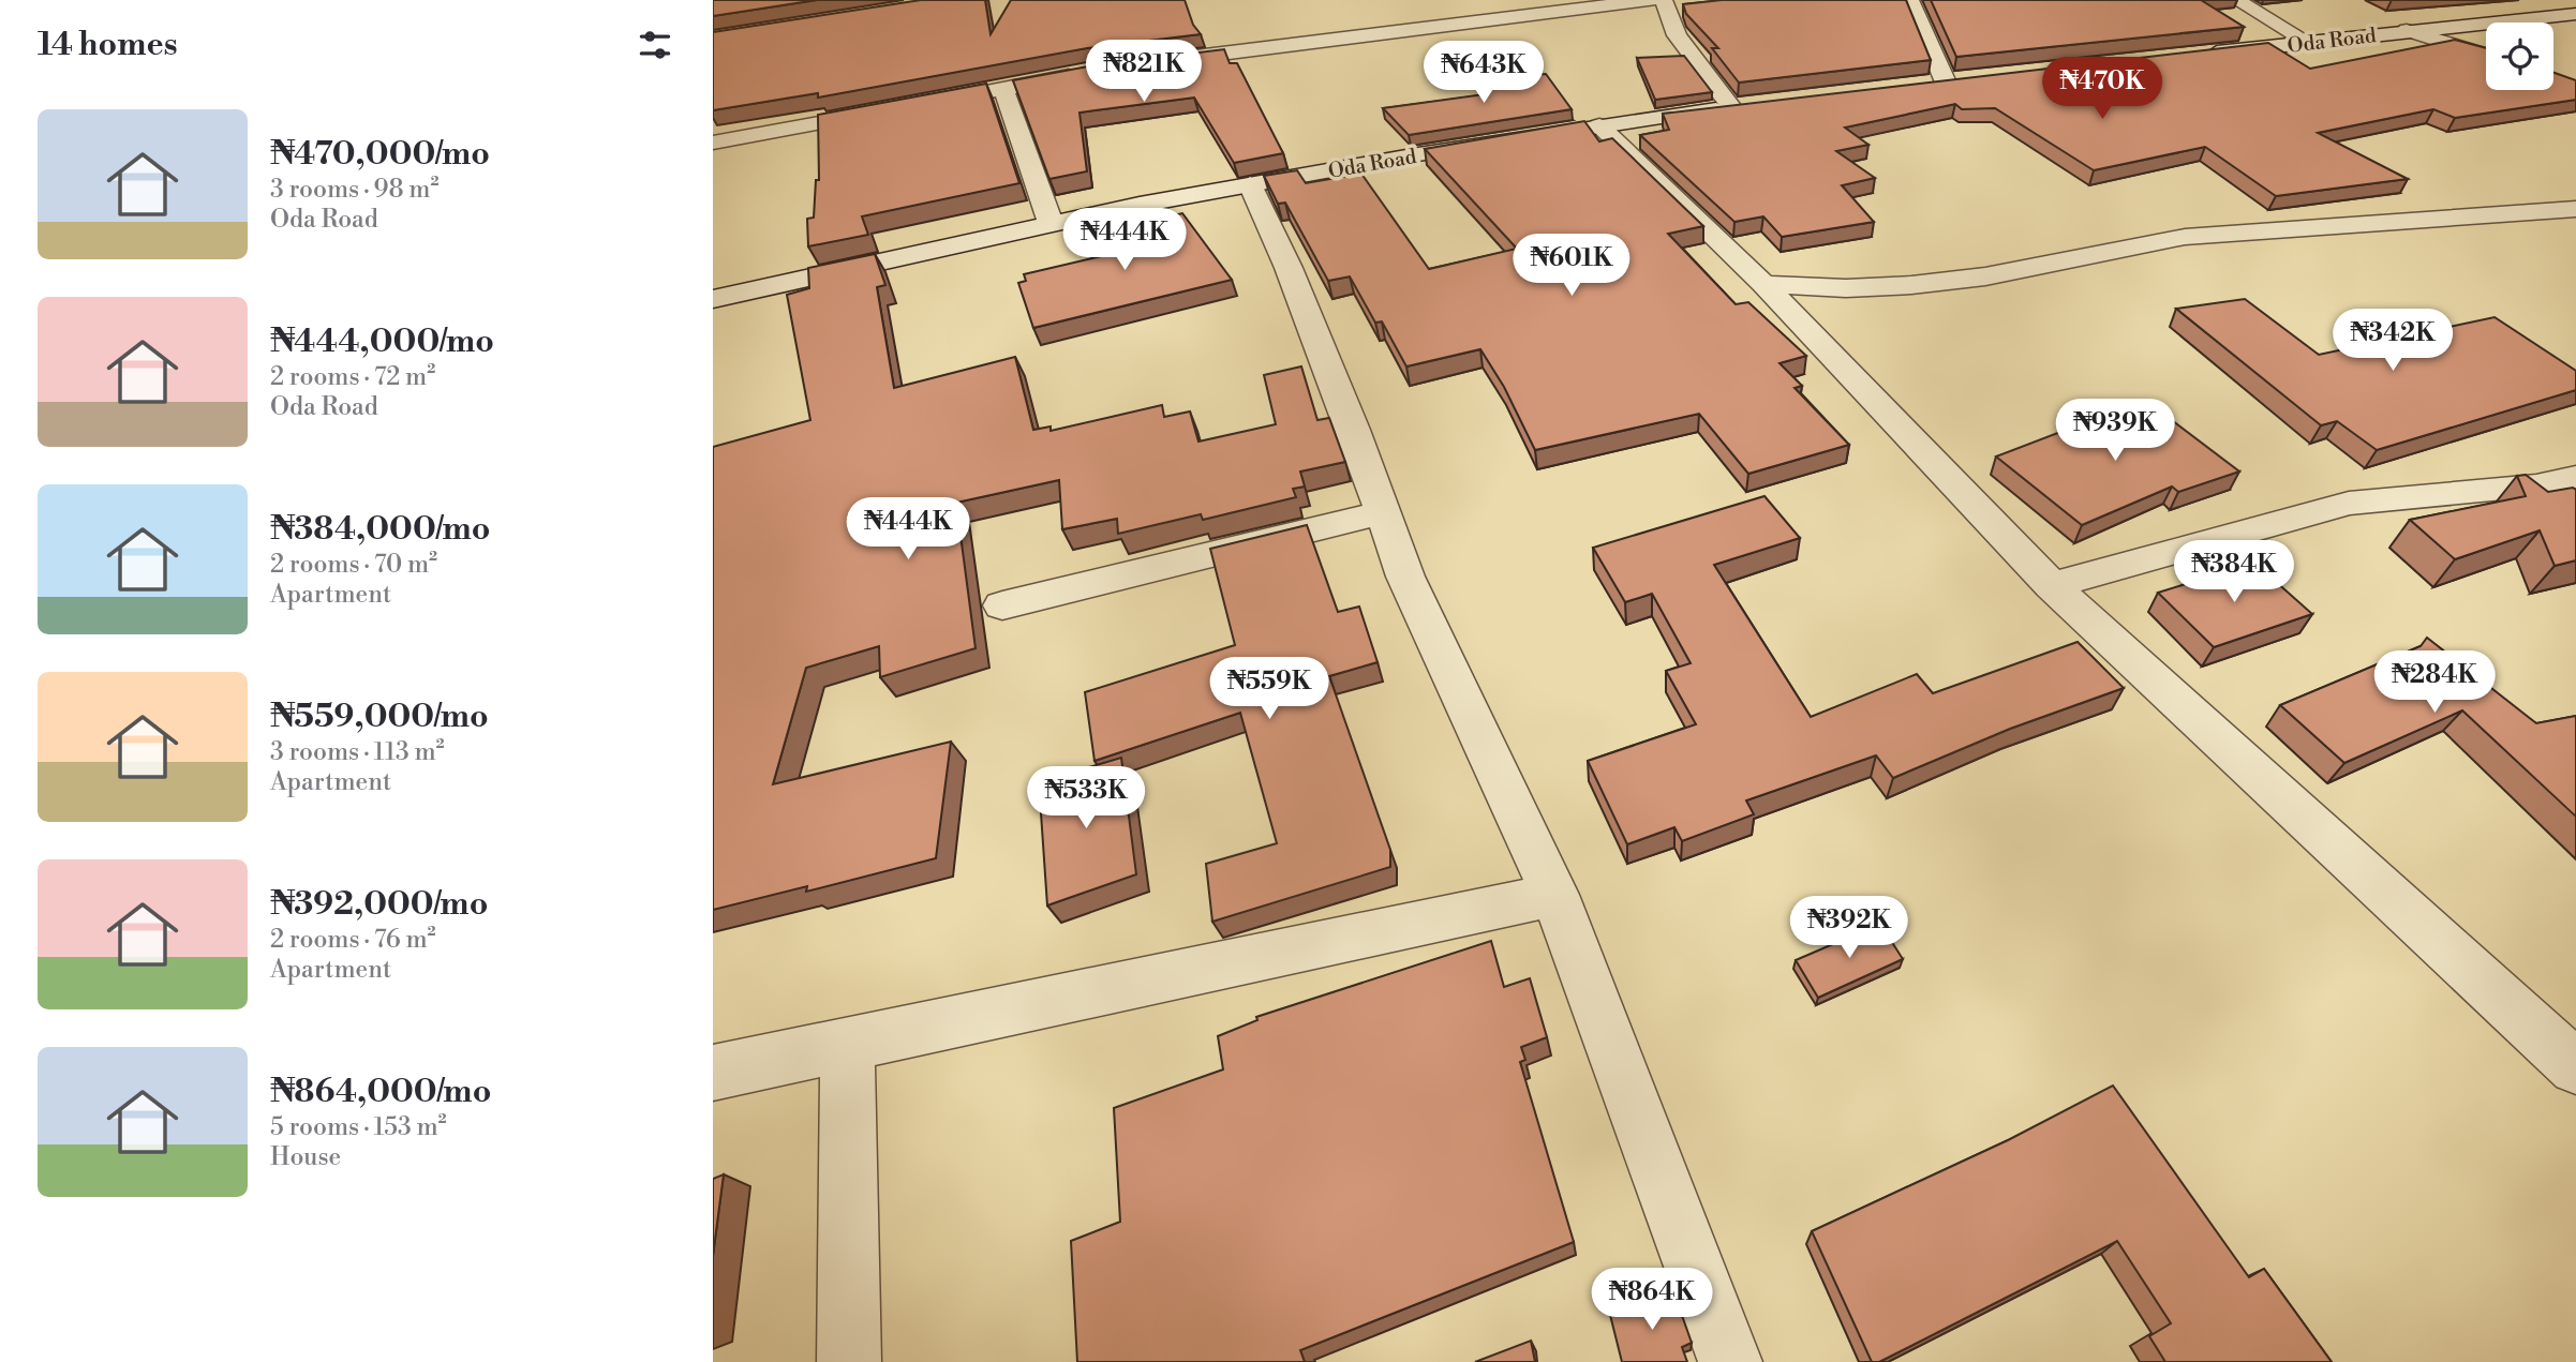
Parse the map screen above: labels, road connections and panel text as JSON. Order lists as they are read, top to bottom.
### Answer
{
  "streets": {
    "street": ["Oda Road"]
  },
  "page": {
    "heading": "14 homes",
    "price": [
      "₦821K",
      "₦643K",
      "₦470K",
      "₦444K",
      "₦601K",
      "₦342K",
      "₦939K",
      "₦444K",
      "₦384K",
      "₦284K",
      "₦559K",
      "₦533K",
      "₦392K",
      "₦864K"
    ],
    "list": [
      {
        "name": "₦470,000/mo",
        "note": "3 rooms · 98 m² · Oda Road"
      },
      {
        "name": "₦444,000/mo",
        "note": "2 rooms · 72 m² · Oda Road"
      },
      {
        "name": "₦384,000/mo",
        "note": "2 rooms · 70 m² · Apartment"
      },
      {
        "name": "₦559,000/mo",
        "note": "3 rooms · 113 m² · Apartment"
      },
      {
        "name": "₦392,000/mo",
        "note": "2 rooms · 76 m² · Apartment"
      },
      {
        "name": "₦864,000/mo",
        "note": "5 rooms · 153 m² · House"
      }
    ]
  }
}
